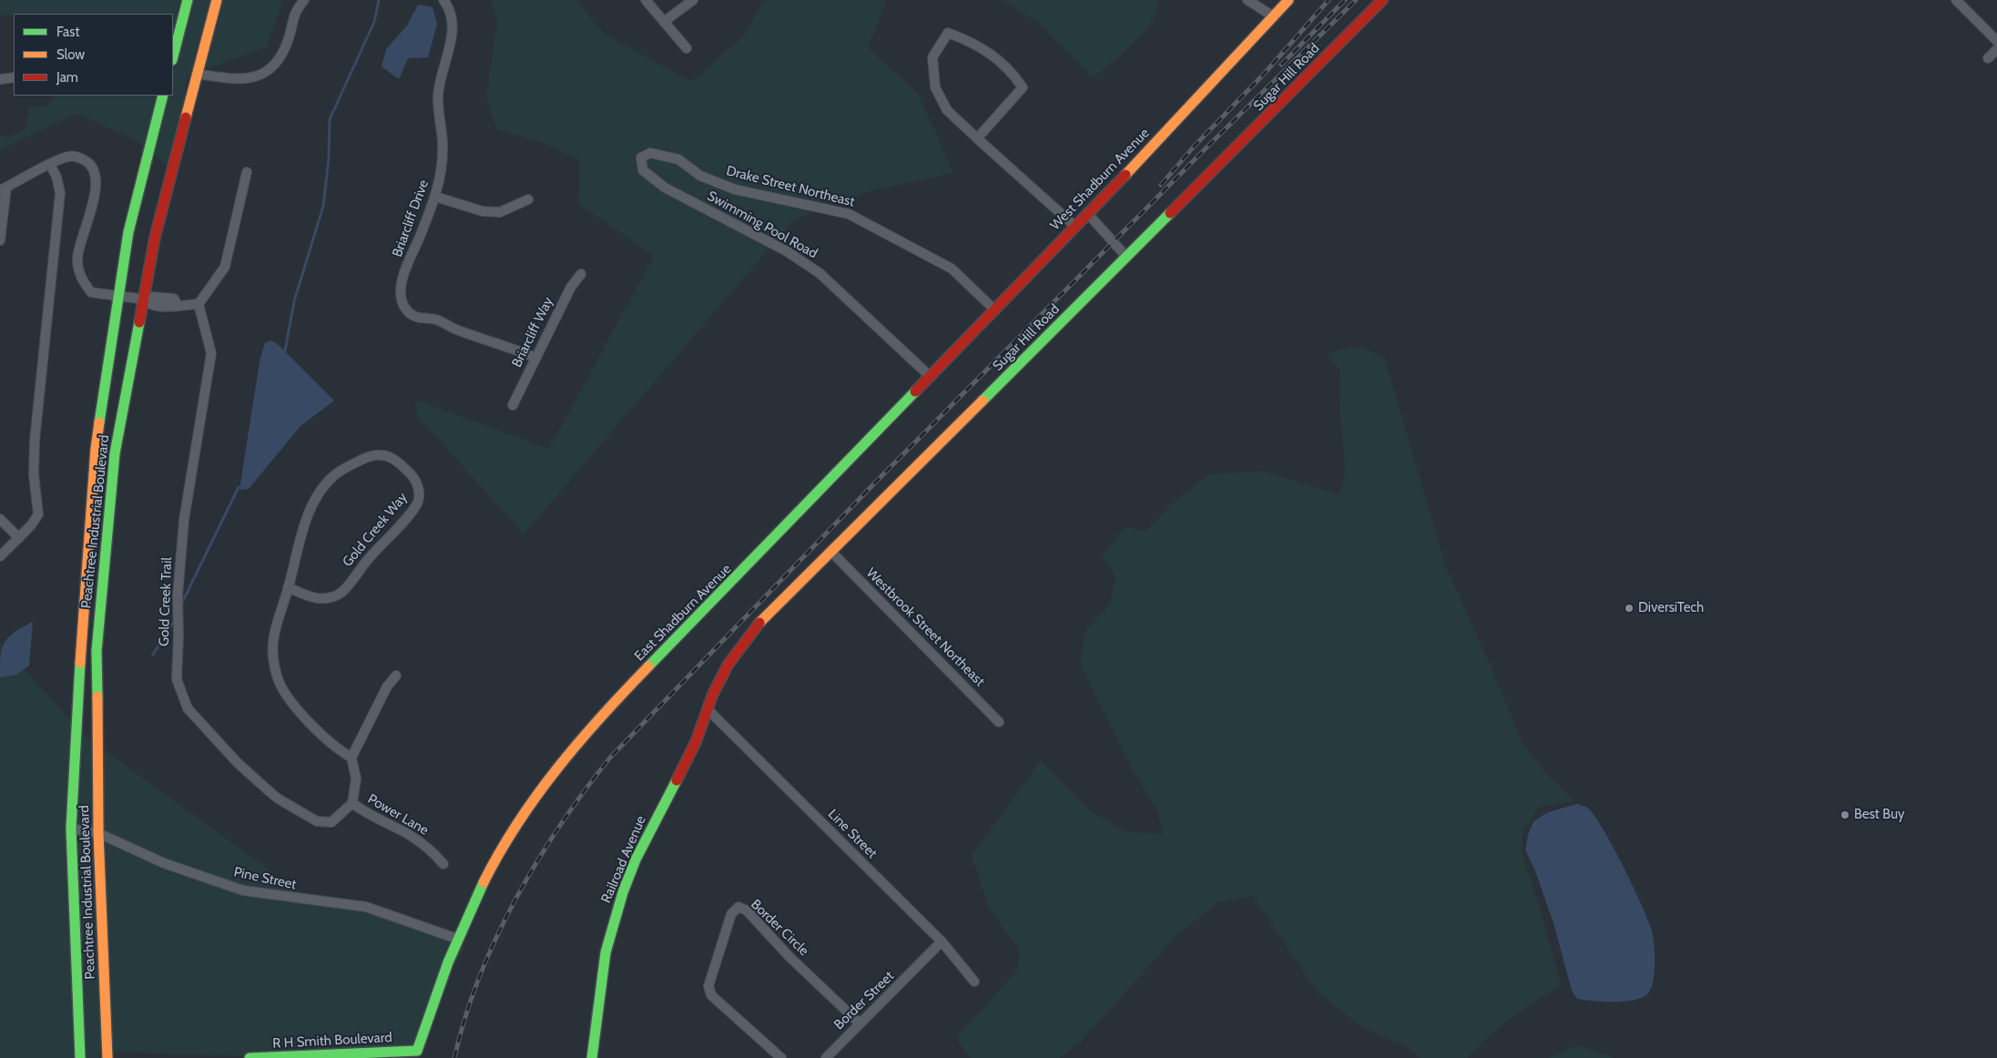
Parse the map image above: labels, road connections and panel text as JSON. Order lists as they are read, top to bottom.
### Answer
{
  "streets": {
    "street": [
      "Sugar Hill Road",
      "West Shadburn Avenue",
      "Drake Street Northeast",
      "Briarcliff Drive",
      "Swimming Pool Road",
      "Briarcliff Way",
      "Peachtree Industrial Boulevard",
      "Gold Creek Way",
      "Gold Creek Trail",
      "East Shadburn Avenue",
      "Westbrook Street Northeast",
      "Power Lane",
      "Line Street",
      "Railroad Avenue",
      "Pine Street",
      "Border Circle",
      "Border Street",
      "R H Smith Boulevard"
    ]
  },
  "crossings": [
    ["Sugar Hill Road", "Westbrook Street Northeast"],
    ["Sugar Hill Road", "Line Street"],
    ["Sugar Hill Road", "Railroad Avenue"],
    ["West Shadburn Avenue", "Drake Street Northeast"],
    ["West Shadburn Avenue", "Swimming Pool Road"],
    ["West Shadburn Avenue", "East Shadburn Avenue"],
    ["Drake Street Northeast", "Swimming Pool Road"],
    ["Briarcliff Drive", "Briarcliff Way"],
    ["Swimming Pool Road", "East Shadburn Avenue"],
    ["Peachtree Industrial Boulevard", "Pine Street"],
    ["Gold Creek Way", "Power Lane"],
    ["Gold Creek Trail", "Power Lane"],
    ["East Shadburn Avenue", "Pine Street"],
    ["East Shadburn Avenue", "R H Smith Boulevard"],
    ["Line Street", "Railroad Avenue"],
    ["Line Street", "Border Street"],
    ["Border Circle", "Border Street"]
  ],
  "places": ["DiversiTech", "Best Buy"],
  "legend": ["Fast", "Slow", "Jam"]
}
